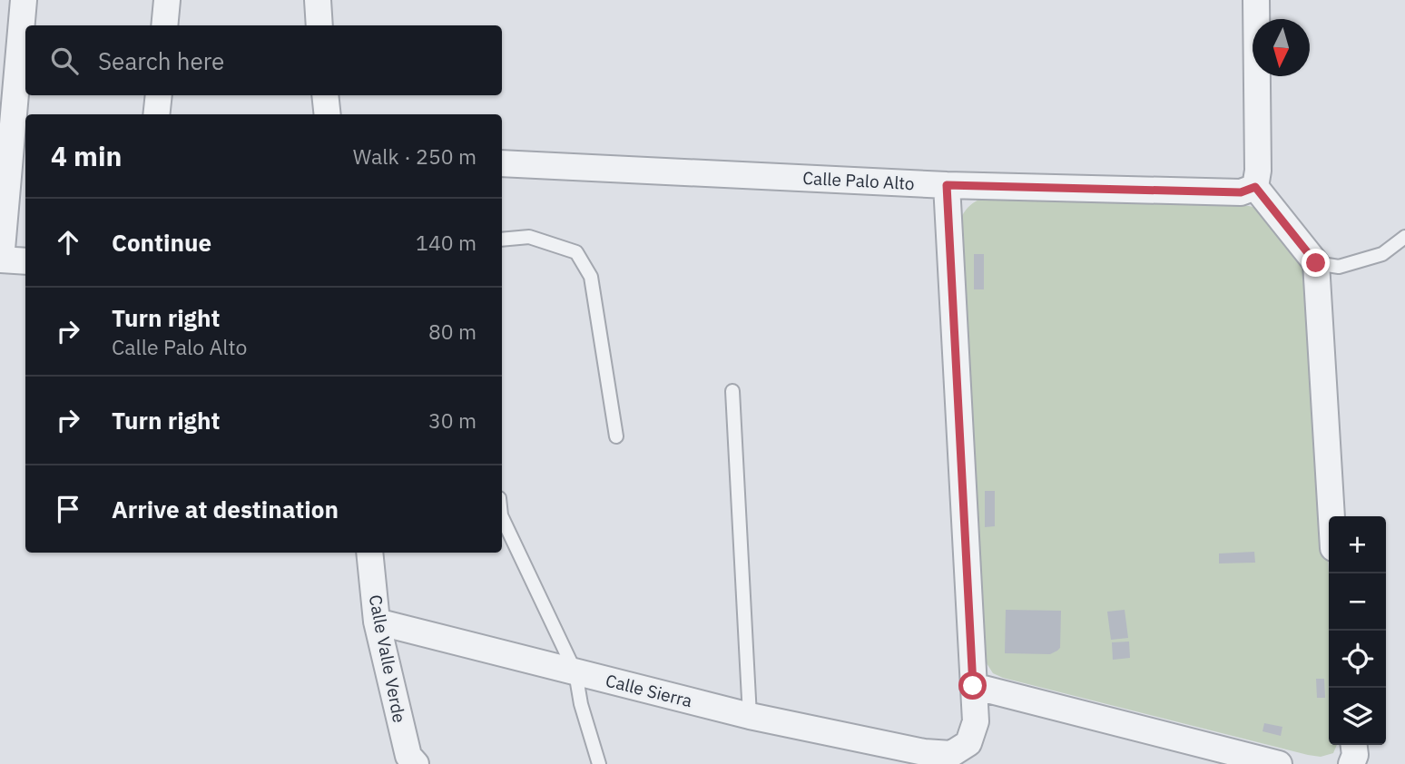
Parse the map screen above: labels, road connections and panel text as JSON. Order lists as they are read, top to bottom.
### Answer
{
  "streets": {
    "street": ["Calle Palo Alto", "Calle Valle Verde", "Calle Sierra"]
  },
  "crossings": [
    ["Calle Valle Verde", "Calle Sierra"]
  ],
  "north": "bottom",
  "page": {
    "search": "Search here",
    "heading": ["4 min", "Walk · 250 m"],
    "list": [
      ["Continue", "140 m"],
      ["Turn right", "Calle Palo Alto", "80 m"],
      ["Turn right", "30 m"],
      "Arrive at destination"
    ],
    "map_buttons": ["+", "−"]
  }
}
